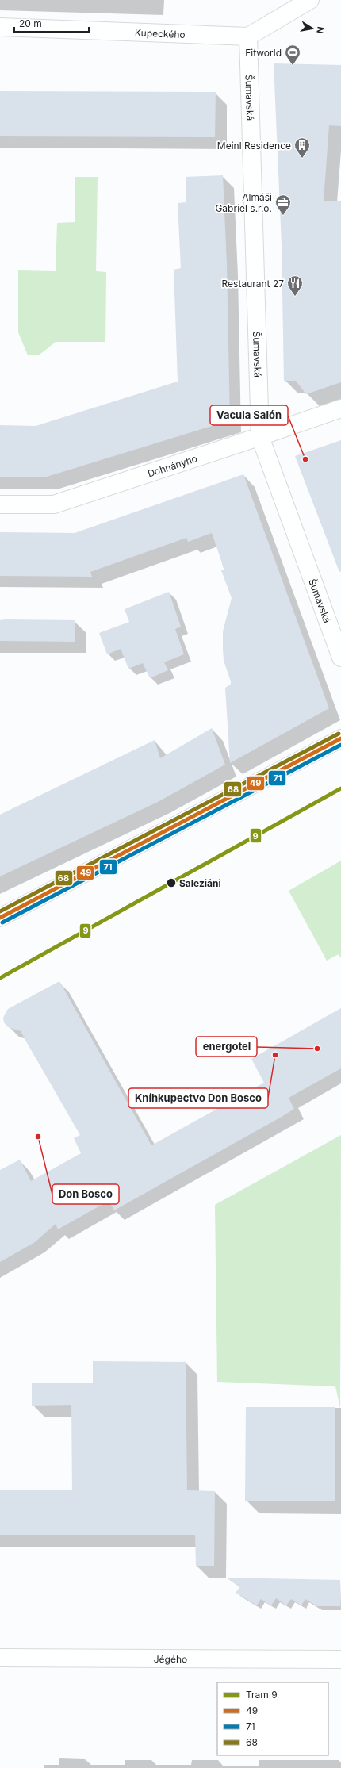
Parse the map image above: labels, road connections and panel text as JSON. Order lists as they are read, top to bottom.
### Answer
{
  "streets": {
    "street": [
      "Kupeckého",
      "Šumavská",
      "Dohnányho",
      "Jégého"
    ]
  },
  "crossings": [
    ["Kupeckého", "Šumavská"],
    ["Šumavská", "Dohnányho"]
  ],
  "places": {
    "sports": ["Fitworld"],
    "building": ["Meinl Residence"],
    "office": ["Almáši Gabriel s.r.o."],
    "restaurant": ["Restaurant 27"],
    "other": [
      "Vacula Salón",
      "Saleziáni",
      "energotel",
      "Kníhkupectvo Don Bosco",
      "Don Bosco"
    ]
  },
  "lines": [
    "transit line 68",
    "transit line 49",
    "transit line 71",
    "tram line 9"
  ],
  "legend": [
    "Tram 9",
    "49",
    "71",
    "68"
  ],
  "scale_bar": "20 m",
  "north": "right"
}
